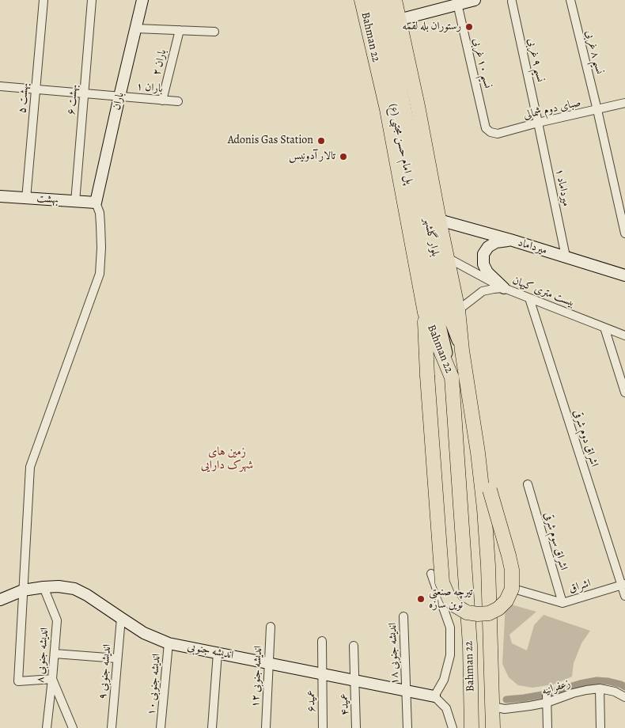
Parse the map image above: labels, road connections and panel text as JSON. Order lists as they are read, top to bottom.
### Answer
{
  "streets": {
    "highway": ["Bahman 22"],
    "main road": ["پل امام حسن مجتبی (ع)", "بلوار گلشهر"],
    "street": [
      "نسیم ۸ غربی",
      "نسیم ۹ غربی",
      "باران ۲",
      "نسیم ۱۰ غربی",
      "باران ۱",
      "بهشت ۵",
      "بهشت ۶",
      "باران",
      "صبای دوم شمالی",
      "میرداماد ۱",
      "بهشت",
      "میرداماد",
      "بیست متری کیهان",
      "اشراق دوم شرقی",
      "اشراق سوم شرقی",
      "اشراق",
      "اندیشه جنوبی",
      "اندیشه جنوبی ۱۸",
      "اندیشه جنوبی ۸",
      "اندیشه جنوبی ۹",
      "اندیشه جنوبی ۱۲",
      "اندیشه جنوبی ۱۰",
      "زعفرانیه",
      "عمید۶",
      "عمید۴"
    ]
  },
  "crossings": [
    ["Bahman 22", "پل امام حسن مجتبی (ع)"],
    ["Bahman 22", "بلوار گلشهر"],
    ["Bahman 22", "میرداماد"],
    ["Bahman 22", "بیست متری کیهان"],
    ["Bahman 22", "زعفرانیه"],
    ["نسیم ۸ غربی", "صبای دوم شمالی"],
    ["نسیم ۹ غربی", "صبای دوم شمالی"],
    ["نسیم ۹ غربی", "میرداماد ۱"],
    ["باران ۲", "باران ۱"],
    ["نسیم ۱۰ غربی", "صبای دوم شمالی"],
    ["باران ۱", "بهشت ۵"],
    ["باران ۱", "بهشت ۶"],
    ["باران ۱", "باران"],
    ["بهشت ۵", "بهشت"],
    ["بهشت ۶", "بهشت"],
    ["باران", "بهشت"],
    ["صبای دوم شمالی", "میرداماد ۱"],
    ["پل امام حسن مجتبی (ع)", "بلوار گلشهر"],
    ["میرداماد ۱", "میرداماد"],
    ["بلوار گلشهر", "بیست متری کیهان"],
    ["بیست متری کیهان", "اشراق دوم شرقی"],
    ["اشراق دوم شرقی", "اشراق"],
    ["اشراق سوم شرقی", "اشراق"],
    ["اندیشه جنوبی", "اندیشه جنوبی ۱۸"],
    ["اندیشه جنوبی", "اندیشه جنوبی ۸"],
    ["اندیشه جنوبی", "اندیشه جنوبی ۹"],
    ["اندیشه جنوبی", "اندیشه جنوبی ۱۲"],
    ["اندیشه جنوبی", "اندیشه جنوبی ۱۰"],
    ["اندیشه جنوبی", "عمید۶"],
    ["اندیشه جنوبی", "عمید۴"]
  ],
  "districts": ["زمین های شهرک دارایی"],
  "places": [
    "رستوران بله لقمه",
    "Adonis Gas Station",
    "تالار آدونیس",
    "تیرچه صنعتی نوین سازه"
  ]
}
